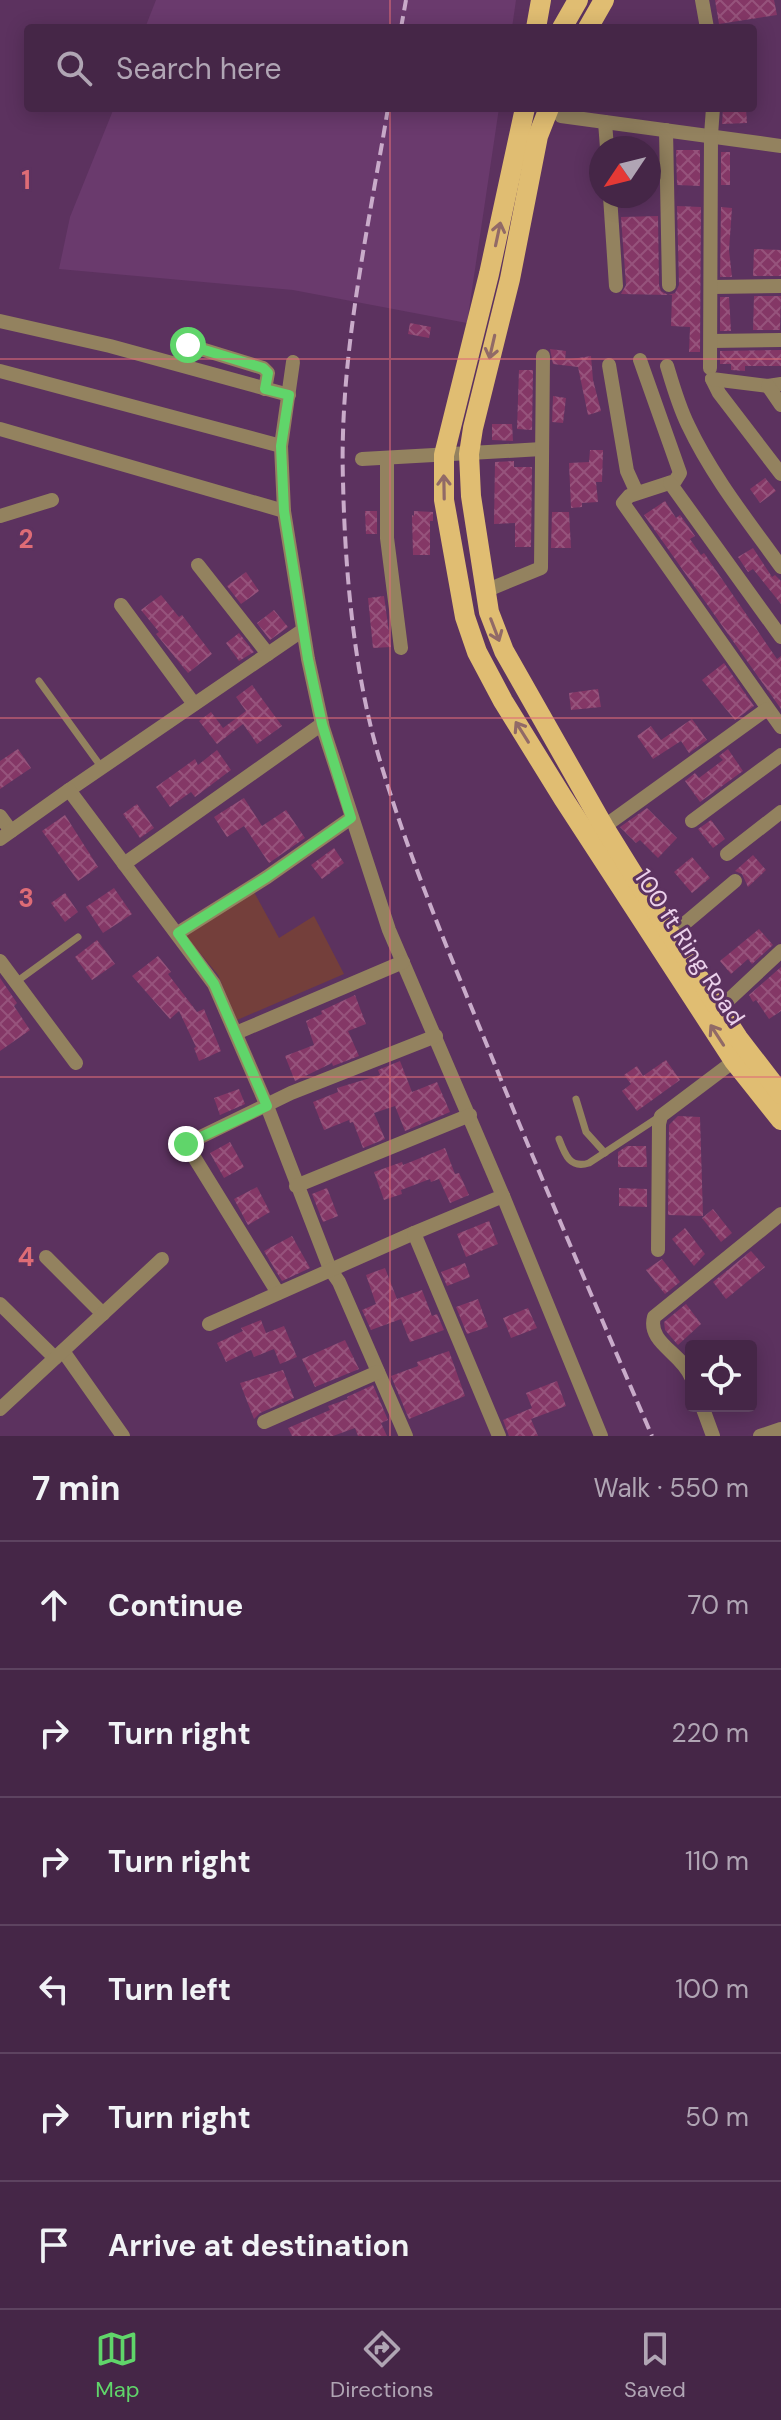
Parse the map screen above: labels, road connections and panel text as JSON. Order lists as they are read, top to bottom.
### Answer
{
  "streets": {
    "main road": ["100 ft Ring Road"]
  },
  "north": "bottom left",
  "page": {
    "search": "Search here",
    "heading": ["7 min", "Walk · 550 m"],
    "list": [
      ["Continue", "70 m"],
      ["Turn right", "220 m"],
      ["Turn right", "110 m"],
      ["Turn left", "100 m"],
      ["Turn right", "50 m"],
      "Arrive at destination"
    ],
    "nav": ["Map", "Directions", "Saved"]
  },
  "grid": {
    "rows": [
      "1",
      "2",
      "3",
      "4"
    ]
  }
}
